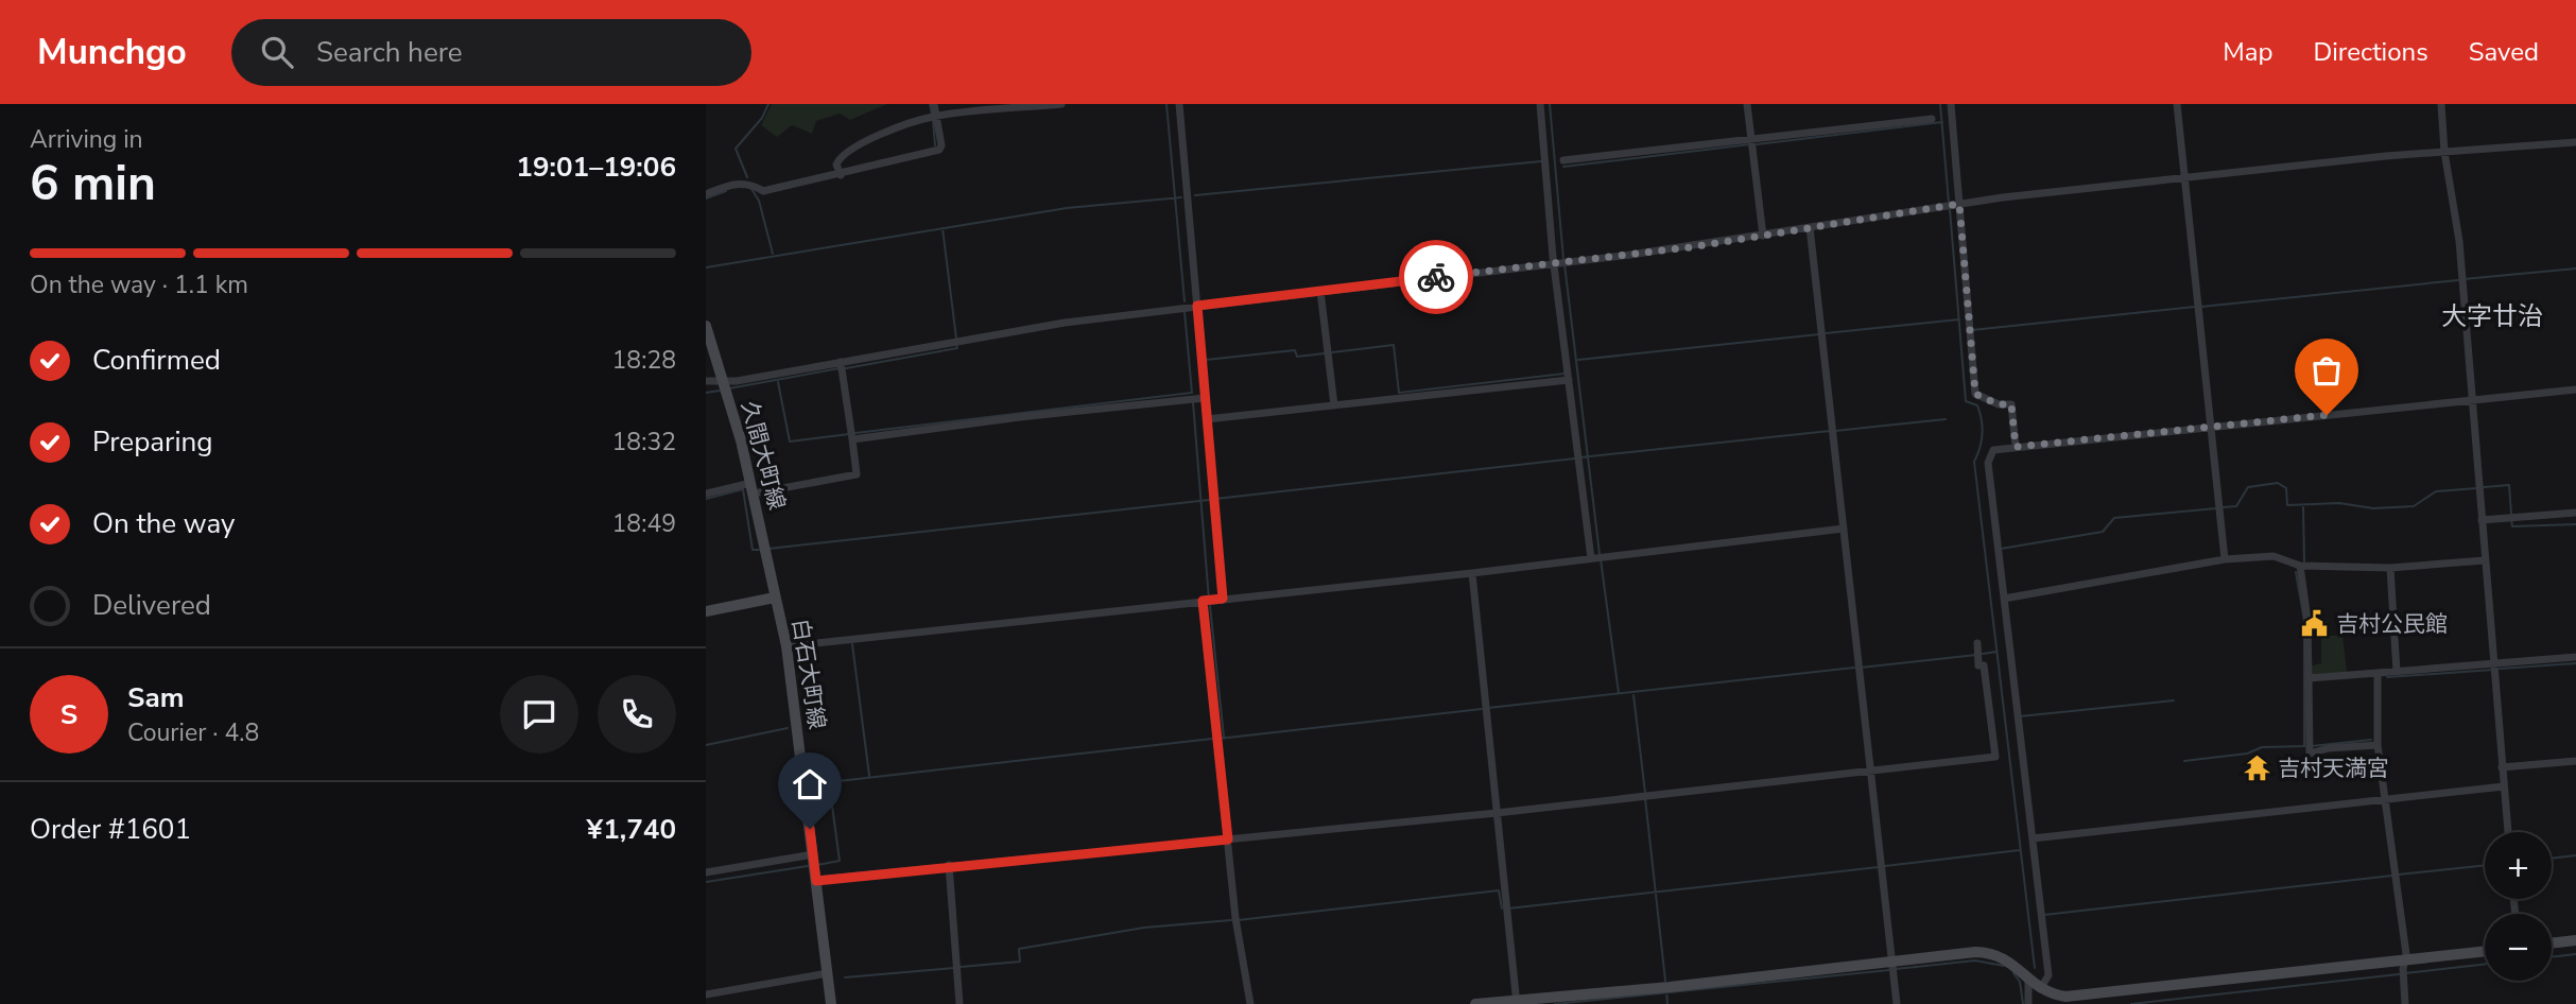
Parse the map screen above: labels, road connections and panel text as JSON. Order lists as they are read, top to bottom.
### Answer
{
  "streets": {
    "street": ["久間大町線", "白石大町線"]
  },
  "crossings": [
    ["久間大町線", "白石大町線"]
  ],
  "districts": ["大字廿治"],
  "places": {
    "public building": ["吉村公民館"],
    "temple": ["吉村天満宮"]
  },
  "page": {
    "header": "Munchgo",
    "search": "Search here",
    "nav": ["Map", "Directions", "Saved"],
    "heading": ["6 min", "Arriving in", "19:01–19:06"],
    "panel": [
      "Sam",
      "Courier · 4.8",
      "Order #1601",
      "¥1,740"
    ],
    "bar": "On the way · 1.1 km",
    "list": [
      ["Confirmed", "18:28"],
      ["Preparing", "18:32"],
      ["On the way", "18:49"],
      "Delivered"
    ],
    "round": "S",
    "map_buttons": ["+", "−"]
  }
}
